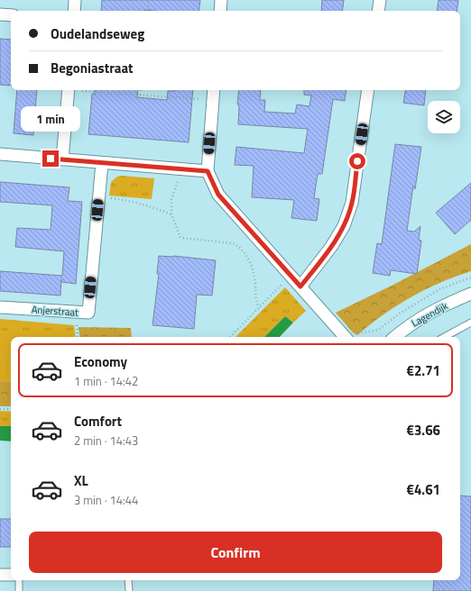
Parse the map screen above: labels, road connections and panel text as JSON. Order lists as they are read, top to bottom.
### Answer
{
  "streets": {
    "street": ["Anjerstraat", "Lagendijk"]
  },
  "page": {
    "banner": ["Oudelandseweg", "Begoniastraat"],
    "bubble": "1 min",
    "list": [
      {
        "name": "Economy",
        "note": "1 min · 14:42",
        "value": "€2.71"
      },
      {
        "name": "Comfort",
        "note": "2 min · 14:43",
        "value": "€3.66"
      },
      {
        "name": "XL",
        "note": "3 min · 14:44",
        "value": "€4.61"
      }
    ],
    "buttons": "Confirm"
  }
}
